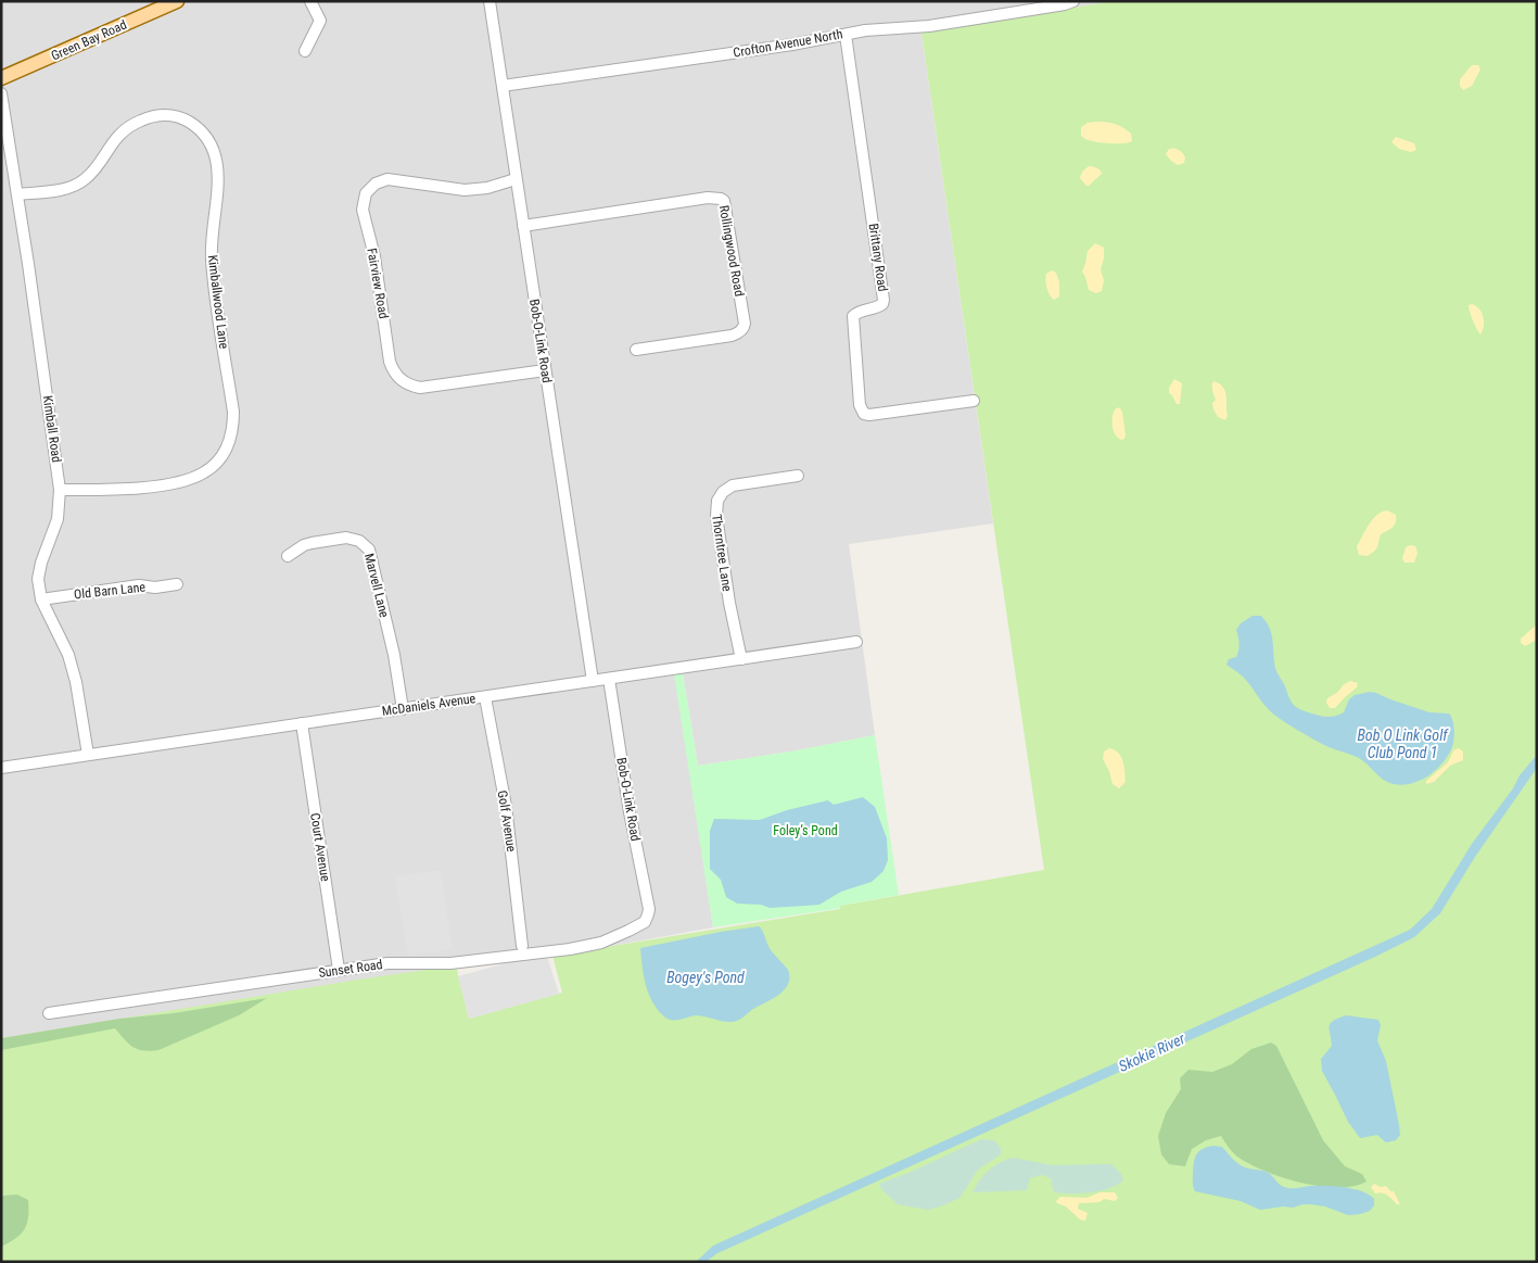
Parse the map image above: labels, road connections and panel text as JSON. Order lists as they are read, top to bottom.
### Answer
{
  "streets": {
    "main road": ["Green Bay Road"],
    "street": [
      "Crofton Avenue North",
      "Rollingwood Road",
      "Brittany Road",
      "Fairview Road",
      "Kimballwood Lane",
      "Bob-O-Link Road",
      "Kimball Road",
      "Thorntree Lane",
      "Marvell Lane",
      "Old Barn Lane",
      "McDaniels Avenue",
      "Golf Avenue",
      "Court Avenue",
      "Sunset Road"
    ]
  },
  "crossings": [
    ["Crofton Avenue North", "Brittany Road"],
    ["Crofton Avenue North", "Bob-O-Link Road"],
    ["Rollingwood Road", "Bob-O-Link Road"],
    ["Fairview Road", "Bob-O-Link Road"],
    ["Kimballwood Lane", "Kimball Road"],
    ["Bob-O-Link Road", "McDaniels Avenue"],
    ["Bob-O-Link Road", "Sunset Road"],
    ["Kimball Road", "Old Barn Lane"],
    ["Kimball Road", "McDaniels Avenue"],
    ["Thorntree Lane", "McDaniels Avenue"],
    ["Marvell Lane", "McDaniels Avenue"],
    ["McDaniels Avenue", "Golf Avenue"],
    ["McDaniels Avenue", "Court Avenue"],
    ["Court Avenue", "Sunset Road"]
  ],
  "water": ["Bob O Link Golf Club Pond 1", "Bogey's Pond", "Skokie River"],
  "parks": ["Foley’s Pond"]
}
